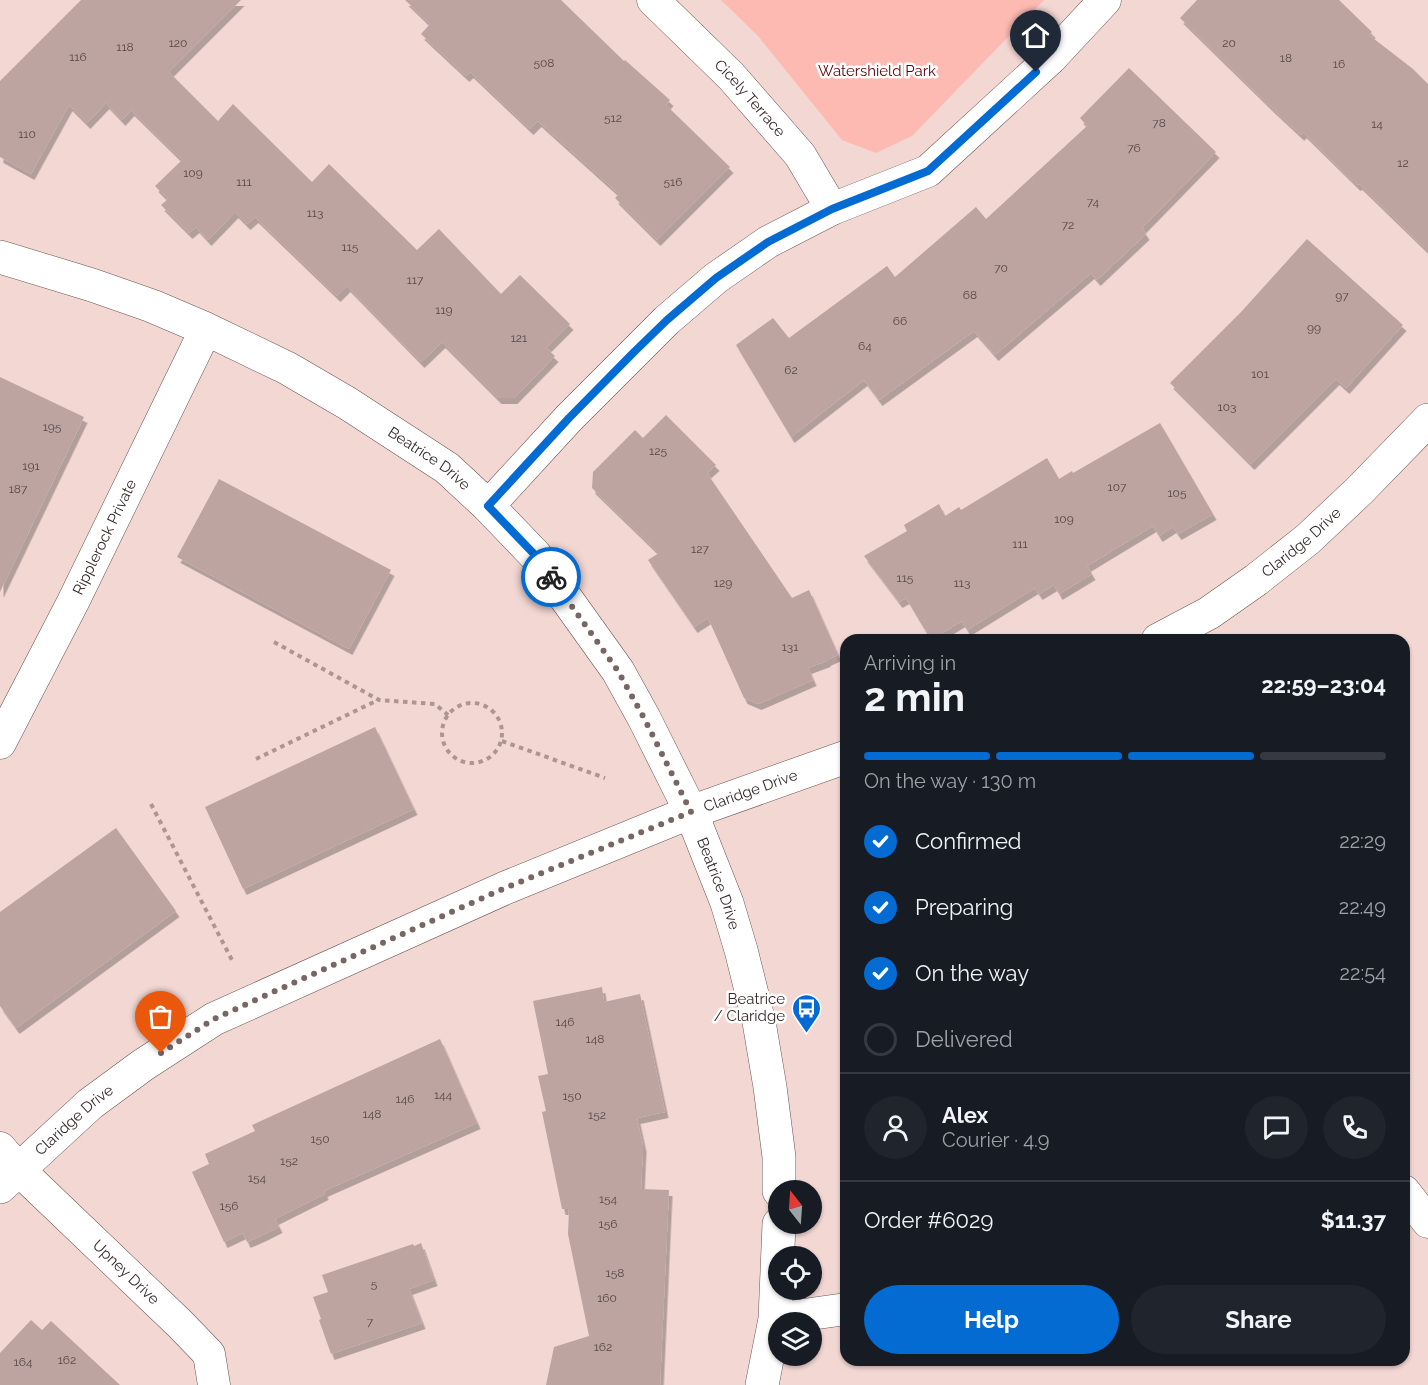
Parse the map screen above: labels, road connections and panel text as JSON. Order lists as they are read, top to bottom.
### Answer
{
  "streets": {
    "street": [
      "Cicely Terrace",
      "Beatrice Drive",
      "Ripplerock Private",
      "Claridge Drive",
      "Upney Drive"
    ]
  },
  "crossings": [
    ["Beatrice Drive", "Ripplerock Private"],
    ["Beatrice Drive", "Claridge Drive"],
    ["Claridge Drive", "Upney Drive"]
  ],
  "parks": ["Watershield Park"],
  "places": {
    "bus stop": ["Beatrice / Claridge"]
  },
  "house_numbers": [
    "120",
    "20",
    "118",
    "116",
    "18",
    "508",
    "16",
    "512",
    "78",
    "14",
    "110",
    "76",
    "12",
    "109",
    "111",
    "516",
    "74",
    "113",
    "72",
    "115",
    "70",
    "117",
    "68",
    "97",
    "119",
    "66",
    "99",
    "121",
    "64",
    "62",
    "101",
    "103",
    "195",
    "125",
    "191",
    "107",
    "187",
    "105",
    "109",
    "111",
    "127",
    "115",
    "129",
    "113",
    "131",
    "146",
    "148",
    "144",
    "150",
    "146",
    "148",
    "152",
    "150",
    "152",
    "154",
    "154",
    "156",
    "156",
    "158",
    "5",
    "160",
    "7",
    "162",
    "162",
    "164"
  ],
  "north": "top",
  "page": {
    "heading": ["2 min", "Arriving in", "22:59–23:04"],
    "panel": [
      "Alex",
      "Courier · 4.9",
      "Order #6029",
      "$11.37"
    ],
    "bar": "On the way · 130 m",
    "list": [
      ["Confirmed", "22:29"],
      ["Preparing", "22:49"],
      ["On the way", "22:54"],
      "Delivered"
    ],
    "buttons": ["Help", "Share"]
  }
}
